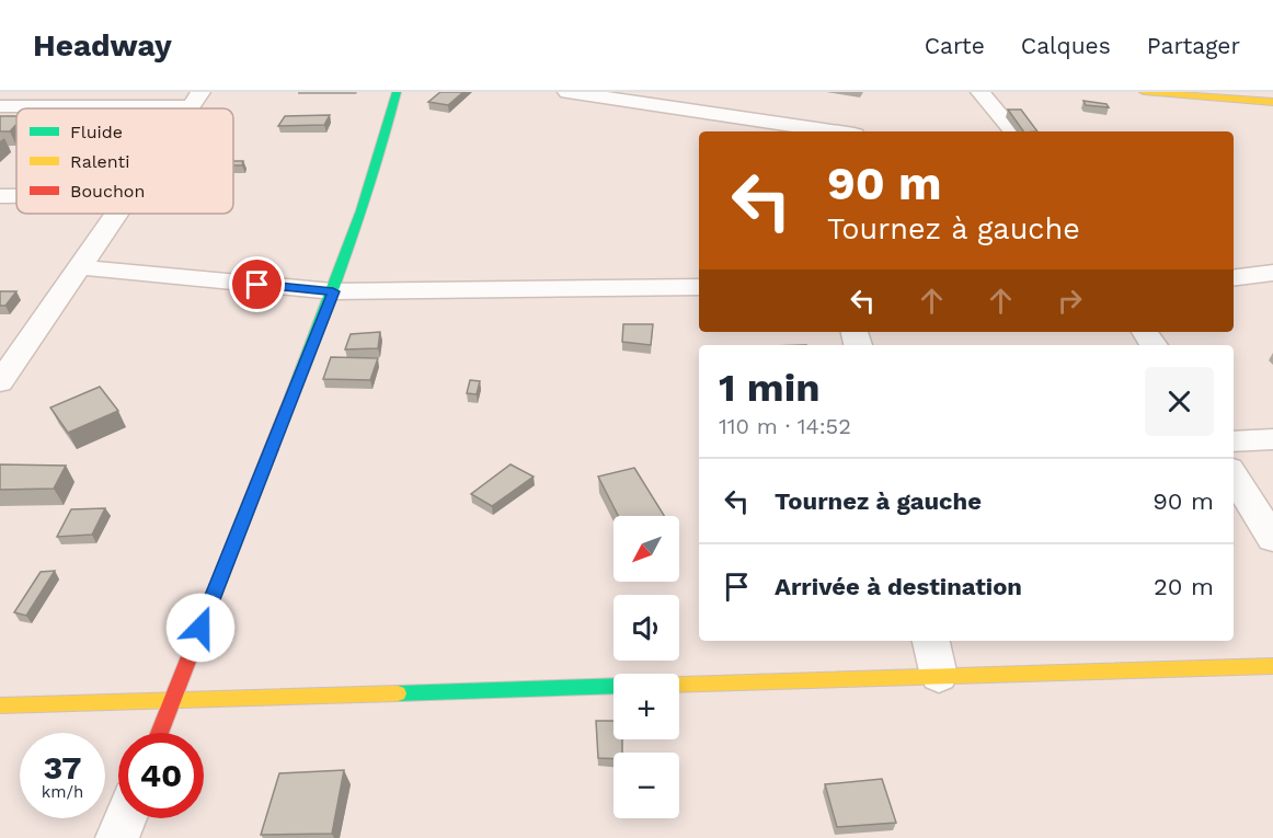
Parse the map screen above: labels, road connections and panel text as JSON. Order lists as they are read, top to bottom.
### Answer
{
  "legend": ["Fluide", "Ralenti", "Bouchon"],
  "north": "bottom left",
  "page": {
    "header": "Headway",
    "nav": ["Carte", "Calques", "Partager"],
    "turn": ["90 m", "Tournez à gauche"],
    "heading": ["1 min", "110 m · 14:52"],
    "list": [
      {
        "name": "Tournez à gauche",
        "value": "90 m"
      },
      {
        "name": "Arrivée à destination",
        "value": "20 m"
      }
    ],
    "map_buttons": ["+", "−"],
    "speed": "37 km/h",
    "limit": "40"
  }
}
